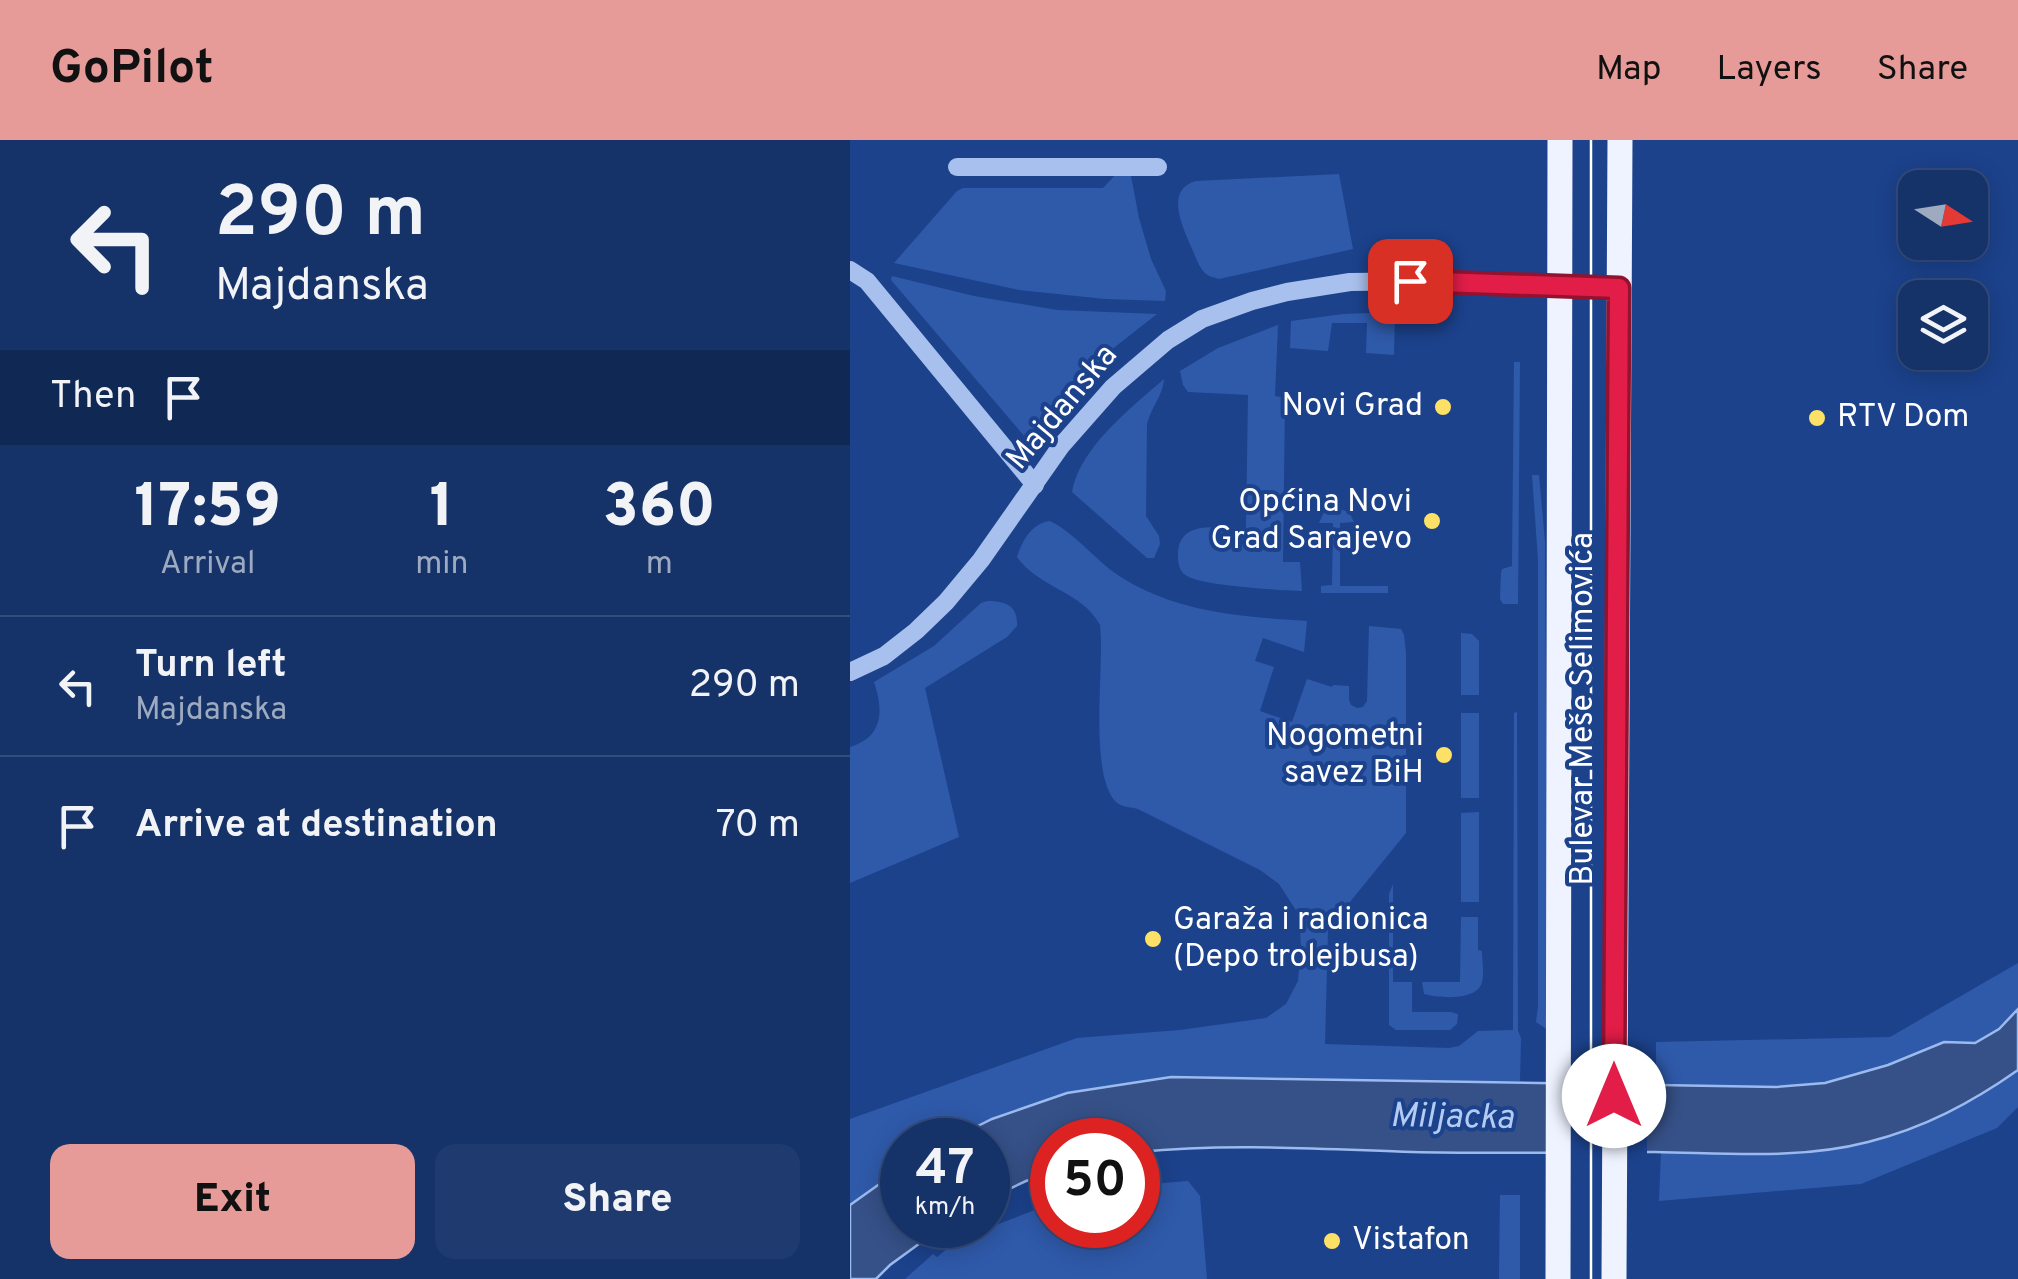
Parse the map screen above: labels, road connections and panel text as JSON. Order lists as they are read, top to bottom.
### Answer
{
  "streets": {
    "main road": ["Bulevar Meše Selimovića"],
    "street": ["Majdanska"]
  },
  "crossings": [
    ["Majdanska", "Bulevar Meše Selimovića"]
  ],
  "water": ["Miljacka"],
  "places": [
    "Novi Grad",
    "RTV Dom",
    "Općina Novi Grad Sarajevo",
    "Nogometni savez BiH",
    "Garaža i radionica (Depo trolejbusa)",
    "Vistafon"
  ],
  "north": "right",
  "page": {
    "header": "GoPilot",
    "nav": ["Map", "Layers", "Share"],
    "turn": ["290 m", "Majdanska"],
    "then": "Then",
    "eta": [
      "17:59",
      "Arrival",
      "1",
      "min",
      "360",
      "m"
    ],
    "list": [
      {
        "name": "Turn left",
        "note": "Majdanska",
        "value": "290 m"
      },
      {
        "name": "Arrive at destination",
        "value": "70 m"
      }
    ],
    "speed": "47 km/h",
    "limit": "50",
    "buttons": ["Exit", "Share"]
  }
}
